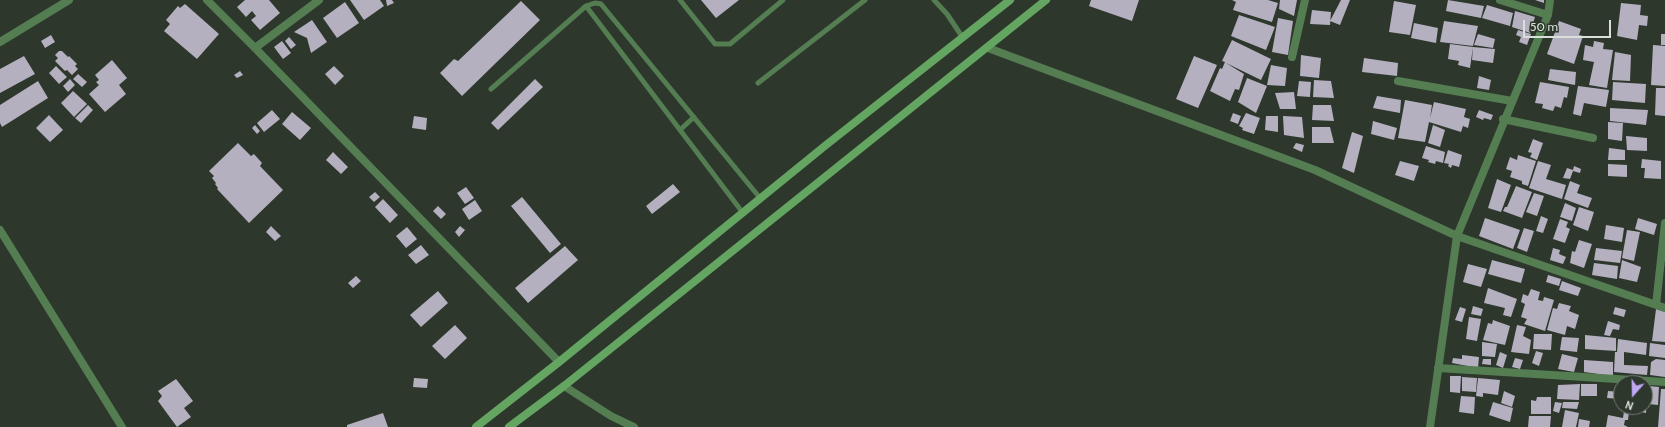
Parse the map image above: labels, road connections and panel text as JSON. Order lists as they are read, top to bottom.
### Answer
{
  "scale_bar": "50 m",
  "north": "bottom"
}
